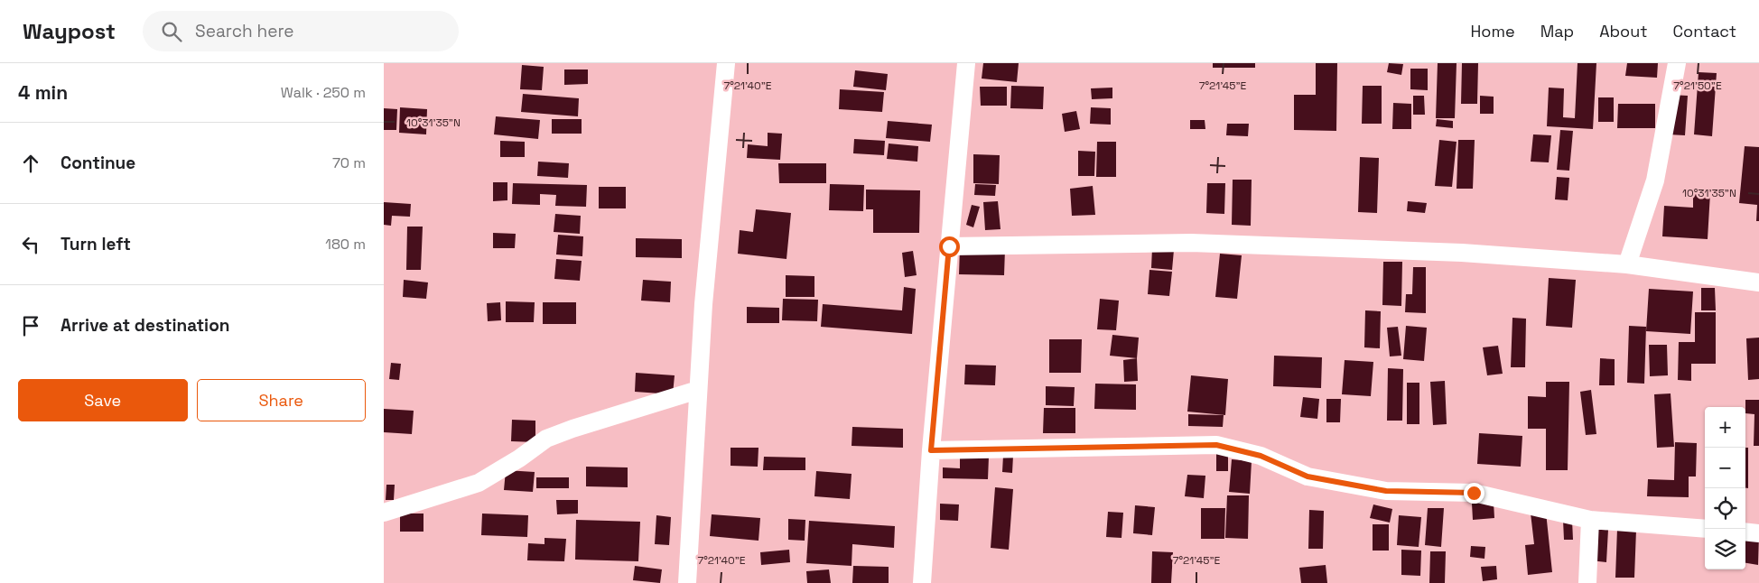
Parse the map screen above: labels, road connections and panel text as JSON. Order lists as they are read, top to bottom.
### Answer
{
  "page": {
    "header": "Waypost",
    "search": "Search here",
    "nav": [
      "Home",
      "Map",
      "About",
      "Contact"
    ],
    "heading": ["4 min", "Walk · 250 m"],
    "list": [
      ["Continue", "70 m"],
      ["Turn left", "180 m"],
      "Arrive at destination"
    ],
    "buttons": ["Save", "Share"],
    "map_buttons": ["+", "−"]
  },
  "coordinates": [
    "7°21'40\"E",
    "7°21'45\"E",
    "7°21'50\"E",
    "10°31'35\"N"
  ]
}
